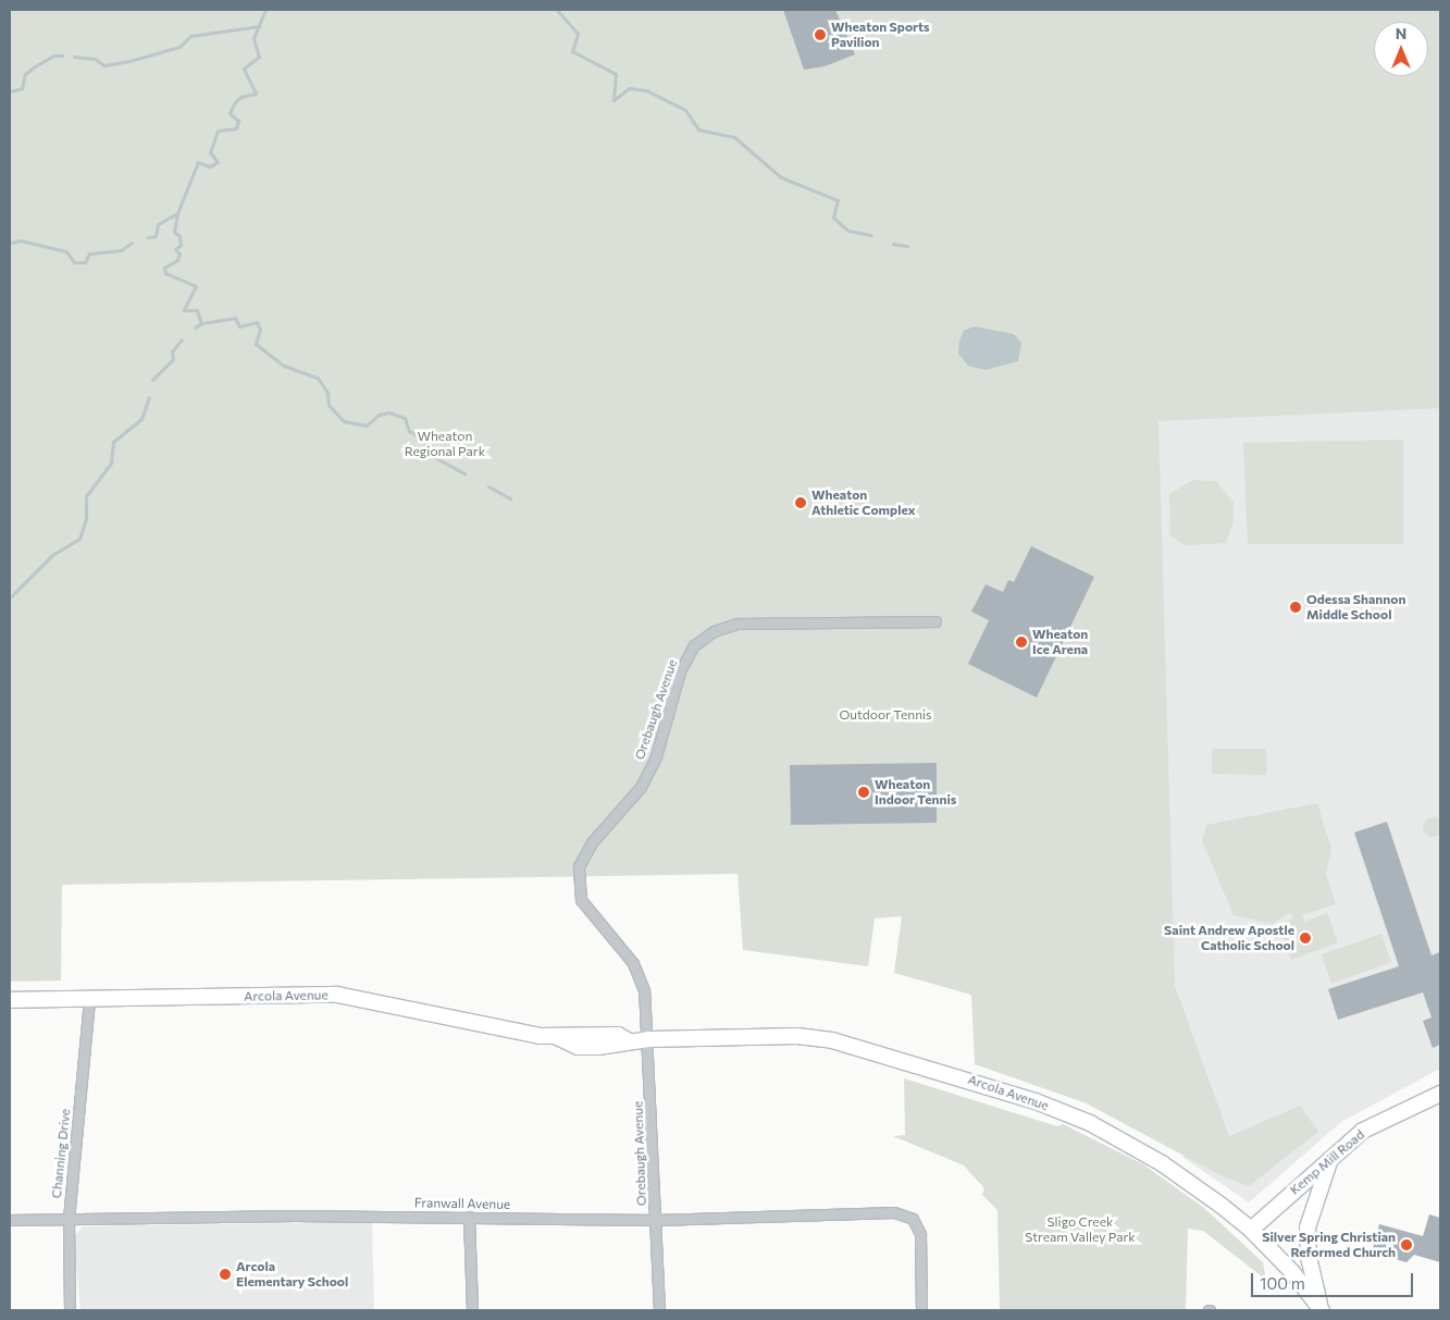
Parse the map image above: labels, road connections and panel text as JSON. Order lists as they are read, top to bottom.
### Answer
{
  "streets": {
    "street": [
      "Orebaugh Avenue",
      "Arcola Avenue",
      "Channing Drive",
      "Kemp Mill Road",
      "Franwall Avenue"
    ]
  },
  "crossings": [
    ["Orebaugh Avenue", "Arcola Avenue"],
    ["Orebaugh Avenue", "Franwall Avenue"],
    ["Arcola Avenue", "Channing Drive"],
    ["Arcola Avenue", "Kemp Mill Road"],
    ["Channing Drive", "Franwall Avenue"]
  ],
  "parks": ["Wheaton Regional Park", "Outdoor Tennis", "Sligo Creek Stream Valley Park"],
  "places": [
    "Wheaton Sports Pavilion",
    "Wheaton Athletic Complex",
    "Odessa Shannon Middle School",
    "Wheaton Ice Arena",
    "Wheaton Indoor Tennis",
    "Saint Andrew Apostle Catholic School",
    "Silver Spring Christian Reformed Church",
    "Arcola Elementary School"
  ],
  "scale_bar": "100 m",
  "north": "top"
}
